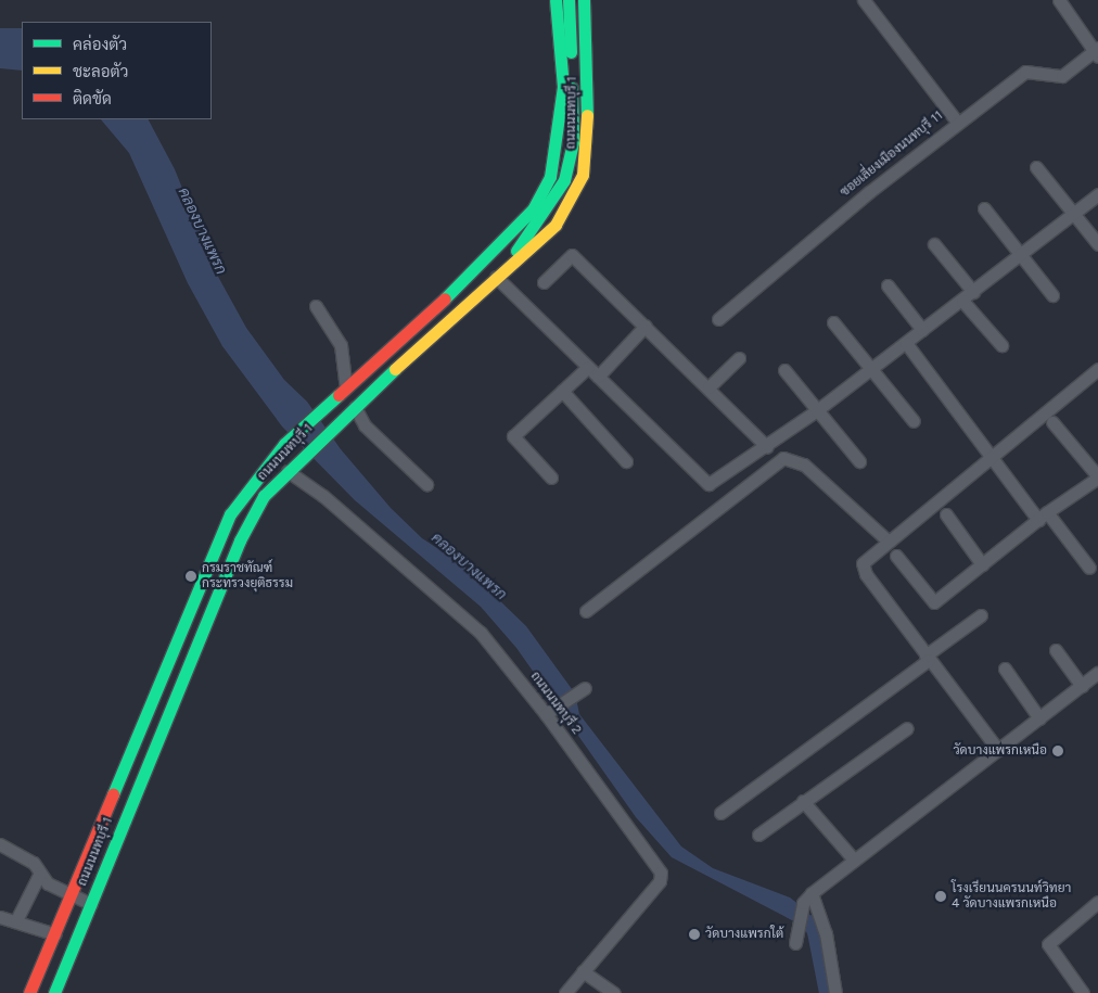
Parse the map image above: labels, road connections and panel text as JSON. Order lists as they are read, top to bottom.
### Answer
{
  "streets": {
    "main road": ["ถนนนนทบุรี 1"],
    "street": ["ซอยเลี่ยงเมืองนนทบุรี 11", "ถนนนนทบุรี 2"]
  },
  "crossings": [
    ["ถนนนนทบุรี 1", "ถนนนนทบุรี 2"]
  ],
  "water": ["คลองบางแพรก"],
  "places": [
    "กรมราชทัณฑ์ กระทรวงยุติธรรม",
    "วัดบางแพรกเหนือ",
    "โรงเรียนนครนนท์วิทยา 4 วัดบางแพรกเหนือ",
    "วัดบางแพรกใต้"
  ],
  "legend": ["คล่องตัว", "ชะลอตัว", "ติดขัด"]
}
